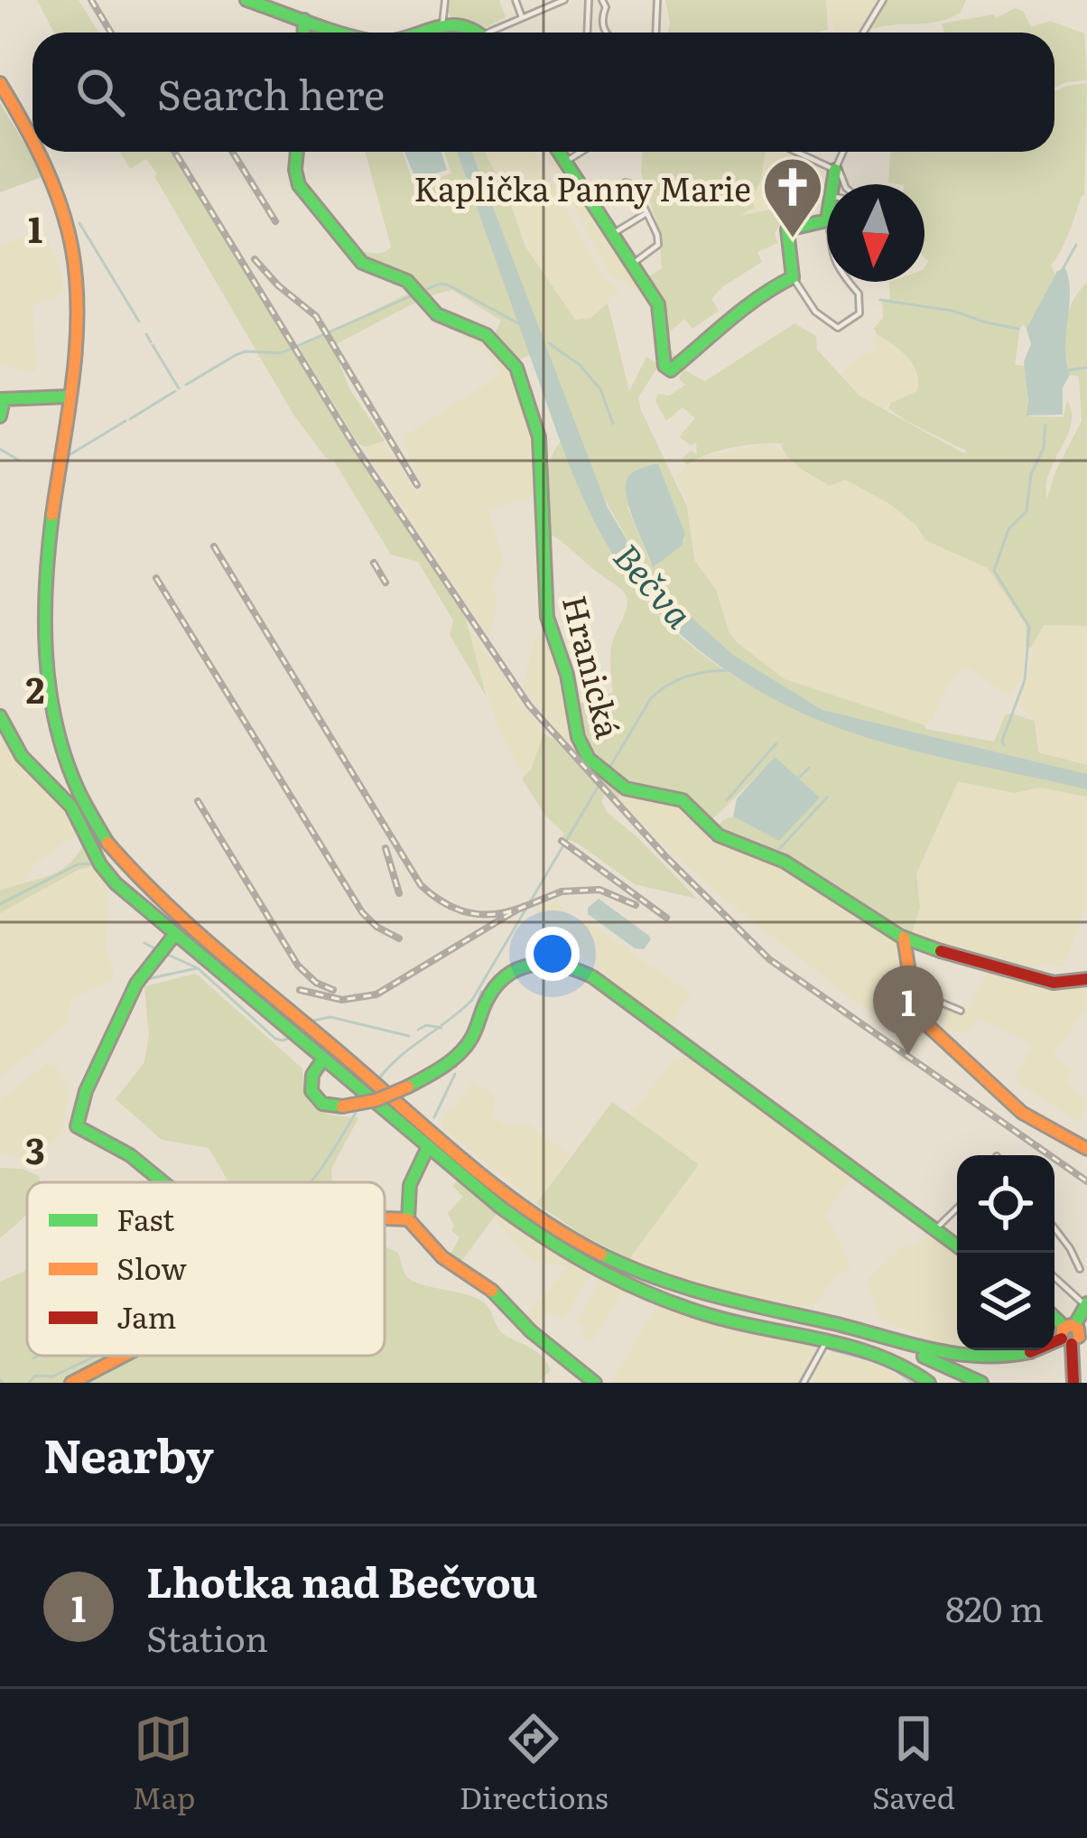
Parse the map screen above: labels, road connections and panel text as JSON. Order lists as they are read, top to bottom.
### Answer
{
  "streets": {
    "main road": ["Hranická"]
  },
  "water": ["Bečva"],
  "places": {
    "church": ["Kaplička Panny Marie"]
  },
  "legend": ["Fast", "Slow", "Jam"],
  "north": "bottom",
  "page": {
    "search": "Search here",
    "pins": "1",
    "heading": "Nearby",
    "list": [
      {
        "mark": "1",
        "name": "Lhotka nad Bečvou",
        "note": "Station",
        "value": "820 m"
      }
    ],
    "nav": ["Map", "Directions", "Saved"]
  },
  "grid": {
    "rows": ["1", "2", "3"]
  }
}
